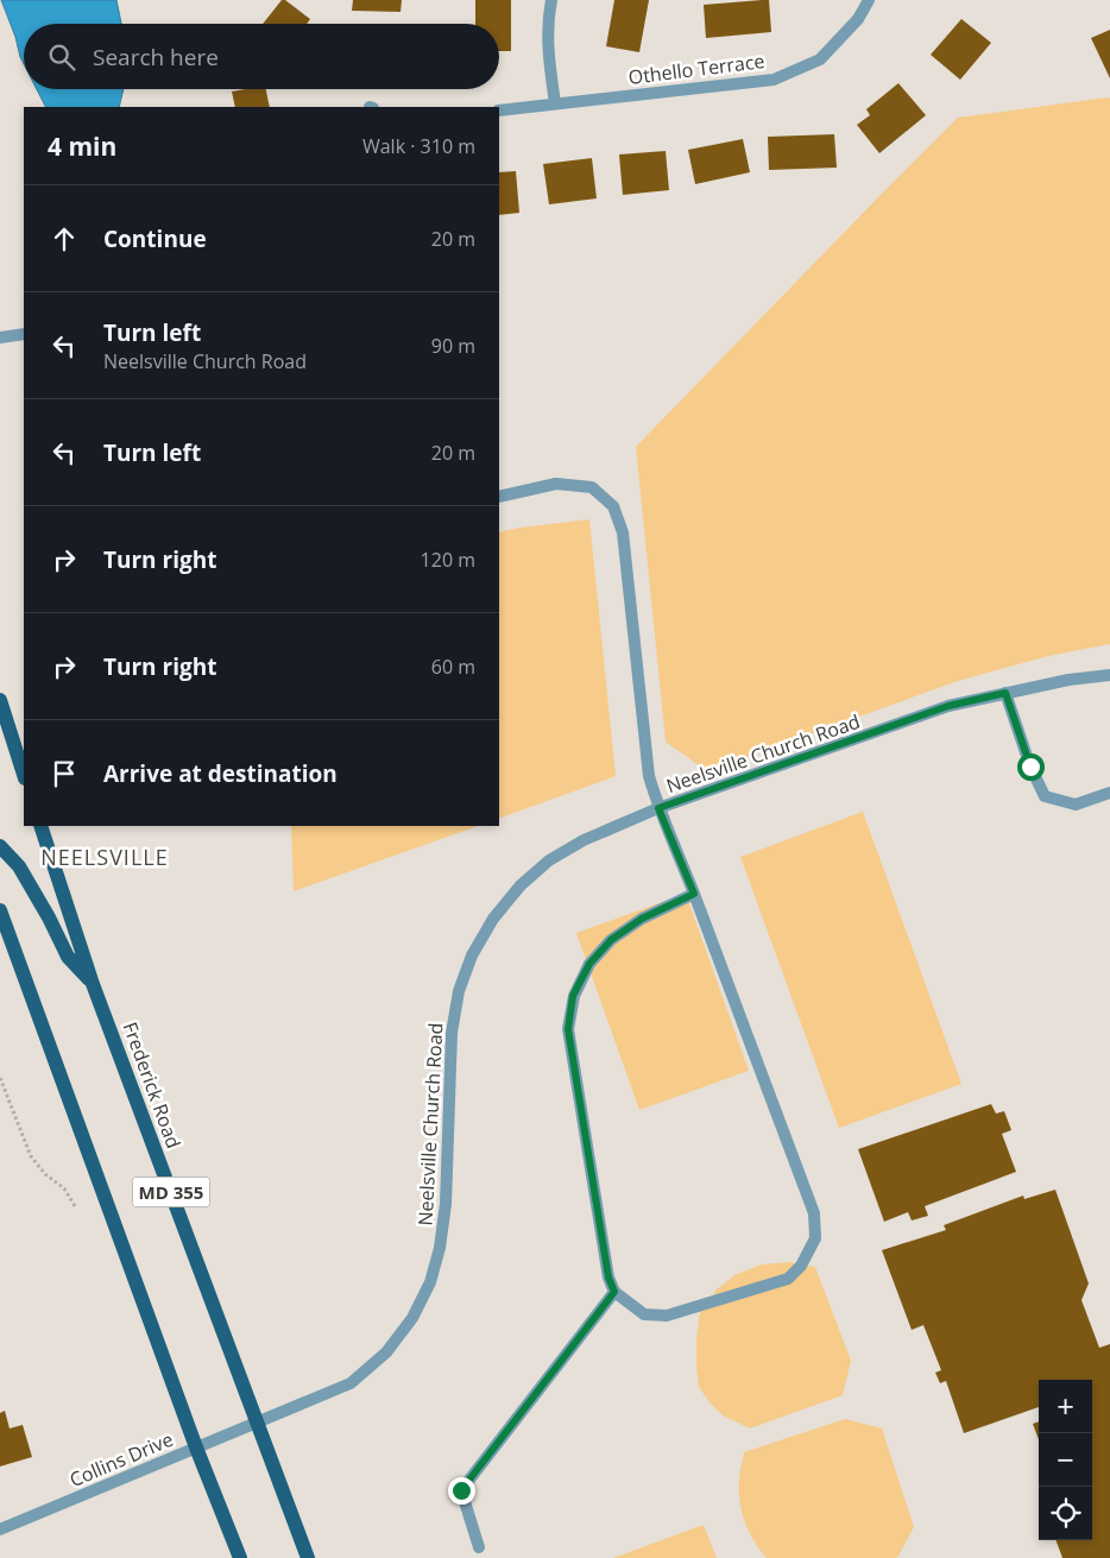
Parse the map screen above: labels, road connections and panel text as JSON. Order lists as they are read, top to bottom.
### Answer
{
  "streets": {
    "main road": ["Frederick Road", "MD 355"],
    "street": ["Othello Terrace", "Neelsville Church Road", "Collins Drive"]
  },
  "crossings": [
    ["Neelsville Church Road", "Frederick Road"],
    ["Neelsville Church Road", "Collins Drive"],
    ["Frederick Road", "Collins Drive"],
    ["MD 355", "Collins Drive"]
  ],
  "districts": ["NEELSVILLE"],
  "page": {
    "search": "Search here",
    "heading": ["4 min", "Walk · 310 m"],
    "list": [
      ["Continue", "20 m"],
      ["Turn left", "Neelsville Church Road", "90 m"],
      ["Turn left", "20 m"],
      ["Turn right", "120 m"],
      ["Turn right", "60 m"],
      "Arrive at destination"
    ],
    "map_buttons": ["+", "−"]
  }
}
